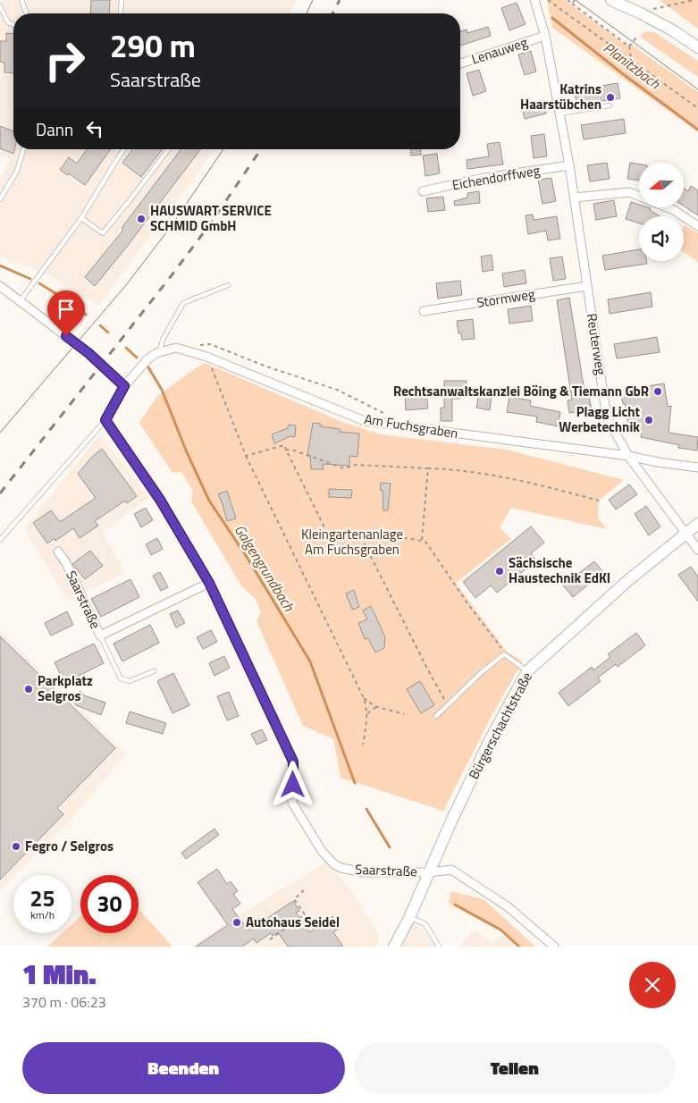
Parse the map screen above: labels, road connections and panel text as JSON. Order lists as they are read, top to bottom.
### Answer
{
  "streets": {
    "main road": ["Bürgerschachtstraße"],
    "street": [
      "Lenauweg",
      "Eichendorffweg",
      "Stormweg",
      "Reuterweg",
      "Am Fuchsgraben",
      "Saarstraße"
    ]
  },
  "crossings": [
    ["Lenauweg", "Reuterweg"],
    ["Eichendorffweg", "Reuterweg"],
    ["Stormweg", "Reuterweg"],
    ["Reuterweg", "Am Fuchsgraben"],
    ["Reuterweg", "Bürgerschachtstraße"],
    ["Saarstraße", "Bürgerschachtstraße"]
  ],
  "water": ["Planitzbach", "Galgengrundbach"],
  "parks": ["Kleingartenanlage Am Fuchsgraben"],
  "places": [
    "Katrins Haarstübchen",
    "HAUSWART SERVICE SCHMID GmbH",
    "Rechtsanwaltskanzlei Böing & Tiemann GbR",
    "Plagg Licht Werbetechnik",
    "Sächsische Haustechnik EdKI",
    "Parkplatz Selgros",
    "Fegro / Selgros",
    "Autohaus Seidel"
  ],
  "north": "left",
  "page": {
    "turn": ["290 m", "Saarstraße"],
    "then": "Dann",
    "speed": "25 km/h",
    "limit": "30",
    "heading": ["1 Min.", "370 m · 06:23"],
    "buttons": ["Beenden", "Teilen"]
  }
}
